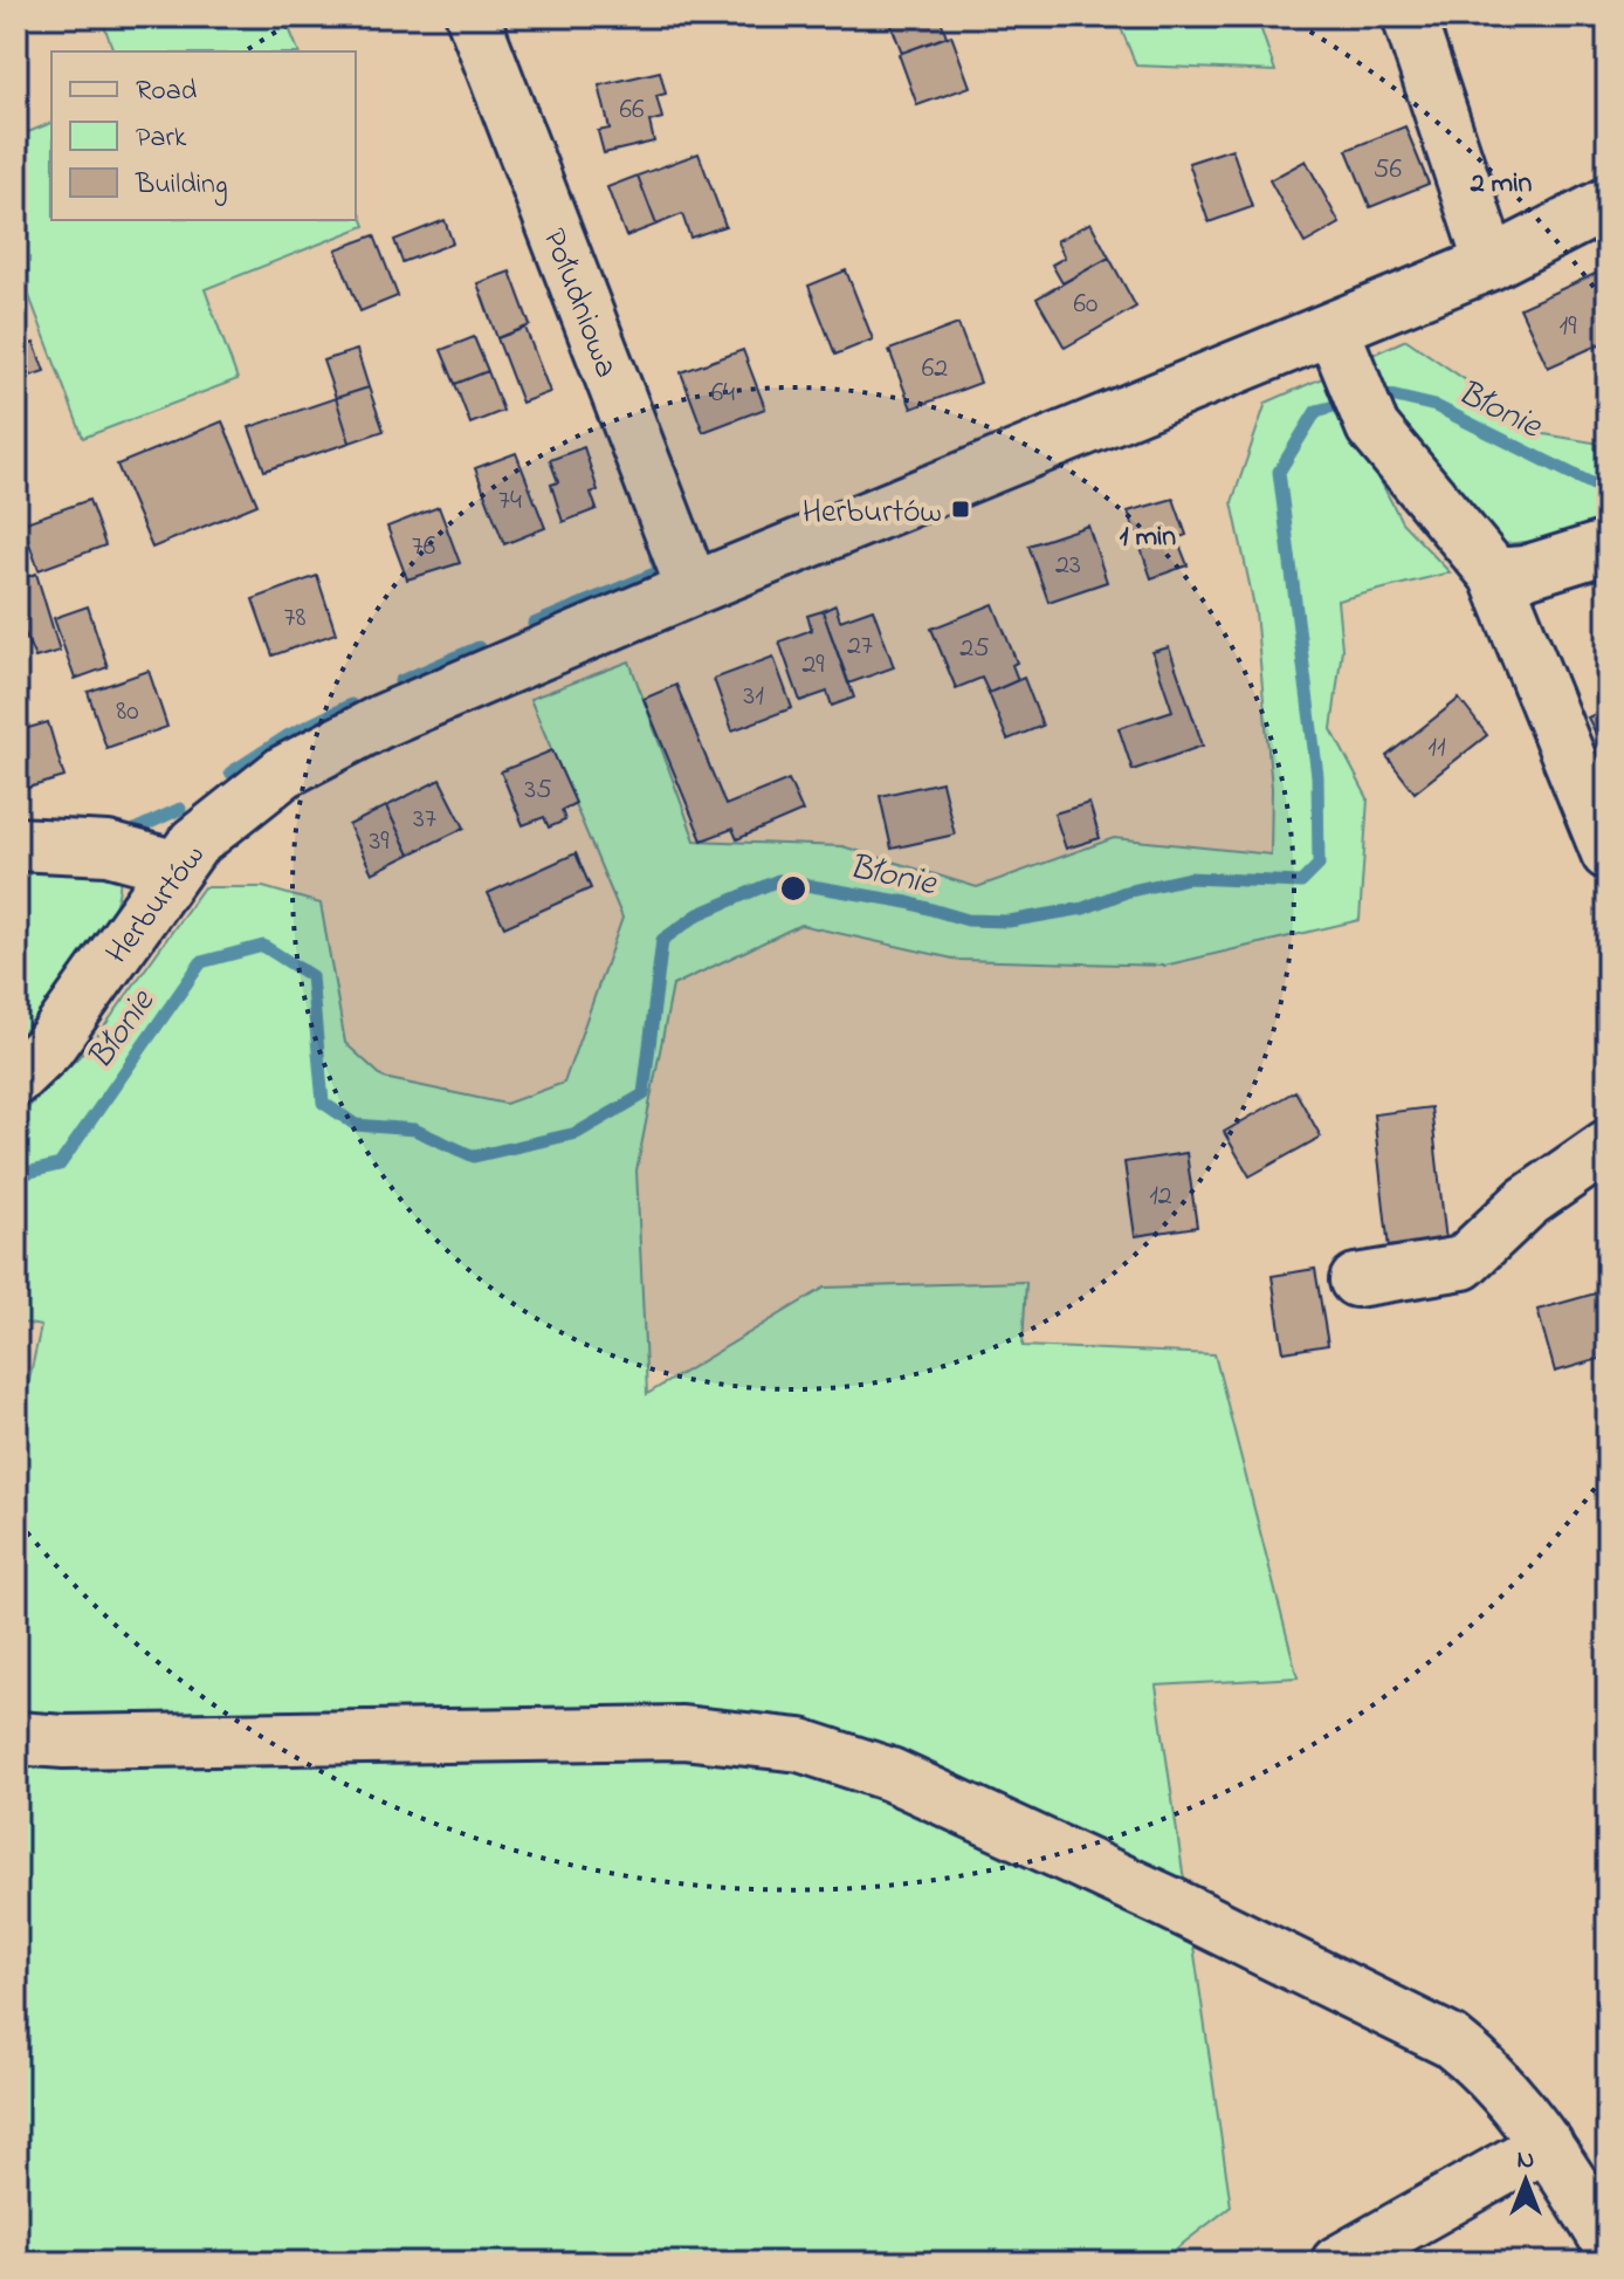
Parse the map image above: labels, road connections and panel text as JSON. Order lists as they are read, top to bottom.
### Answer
{
  "streets": {
    "street": ["Południowa", "Herburtów"]
  },
  "crossings": [
    ["Południowa", "Herburtów"]
  ],
  "water": ["Błonie"],
  "places": {
    "transit": ["Herburtów"]
  },
  "house_numbers": [
    "66",
    "56",
    "60",
    "19",
    "62",
    "64",
    "74",
    "76",
    "23",
    "78",
    "27",
    "25",
    "29",
    "31",
    "80",
    "11",
    "35",
    "37",
    "39",
    "12"
  ],
  "legend": ["Road", "Park", "Building"],
  "north": "top",
  "rings": ["2 min", "1 min"]
}
